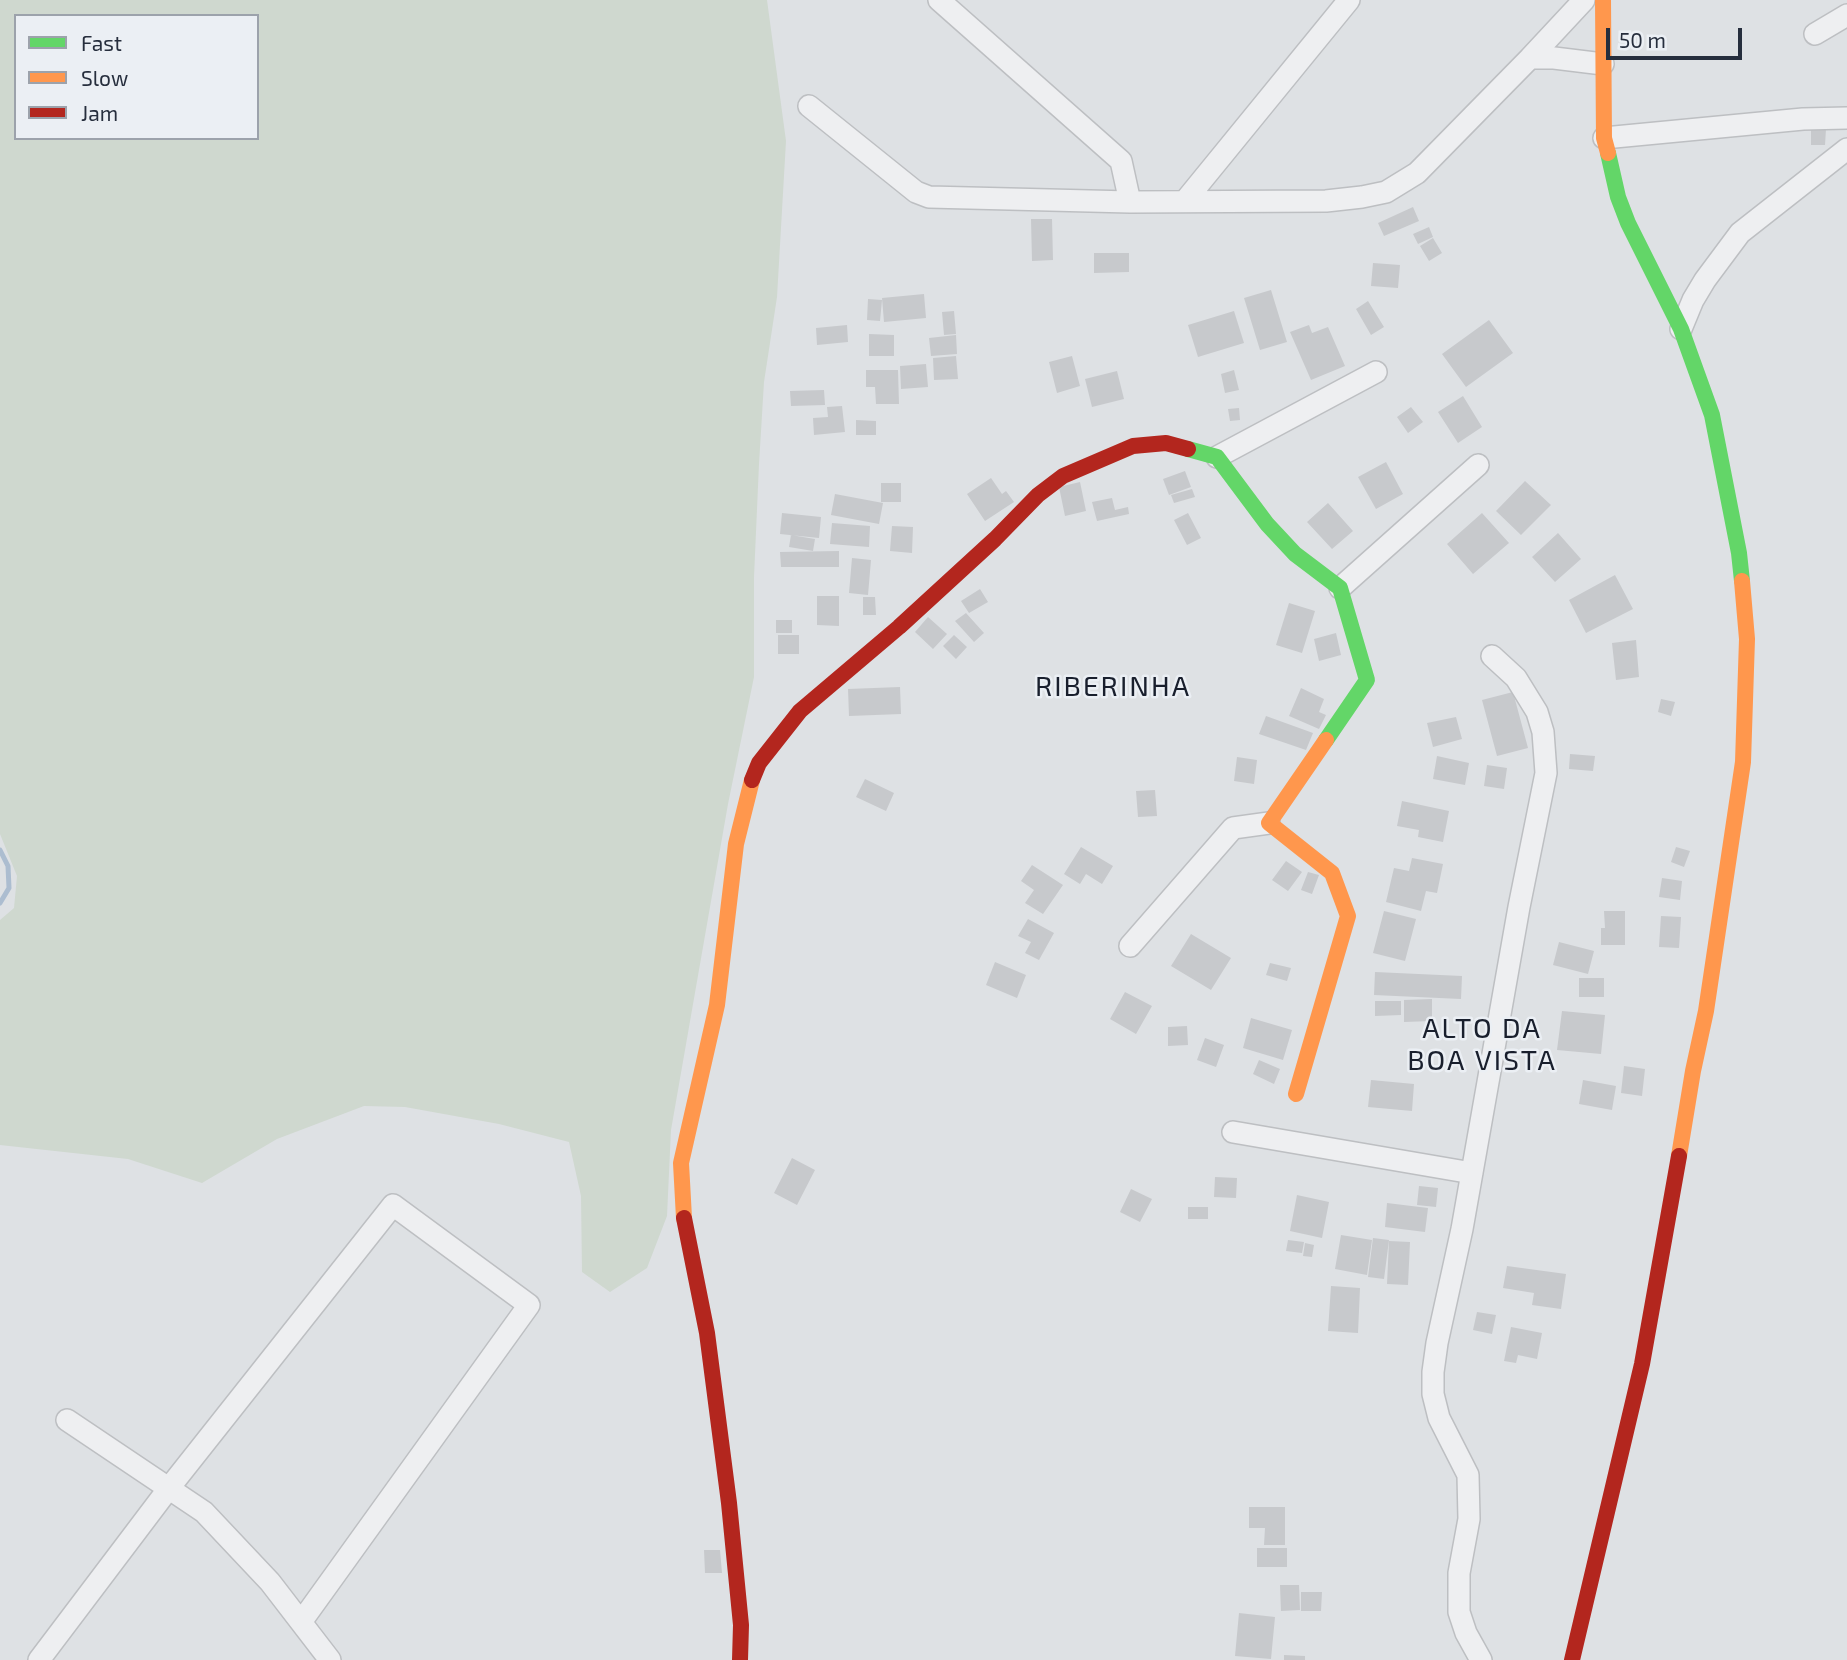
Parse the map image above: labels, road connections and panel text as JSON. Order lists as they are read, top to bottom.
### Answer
{
  "districts": ["RIBERINHA", "ALTO DA BOA VISTA"],
  "legend": ["Fast", "Slow", "Jam"],
  "scale_bar": "50 m"
}
